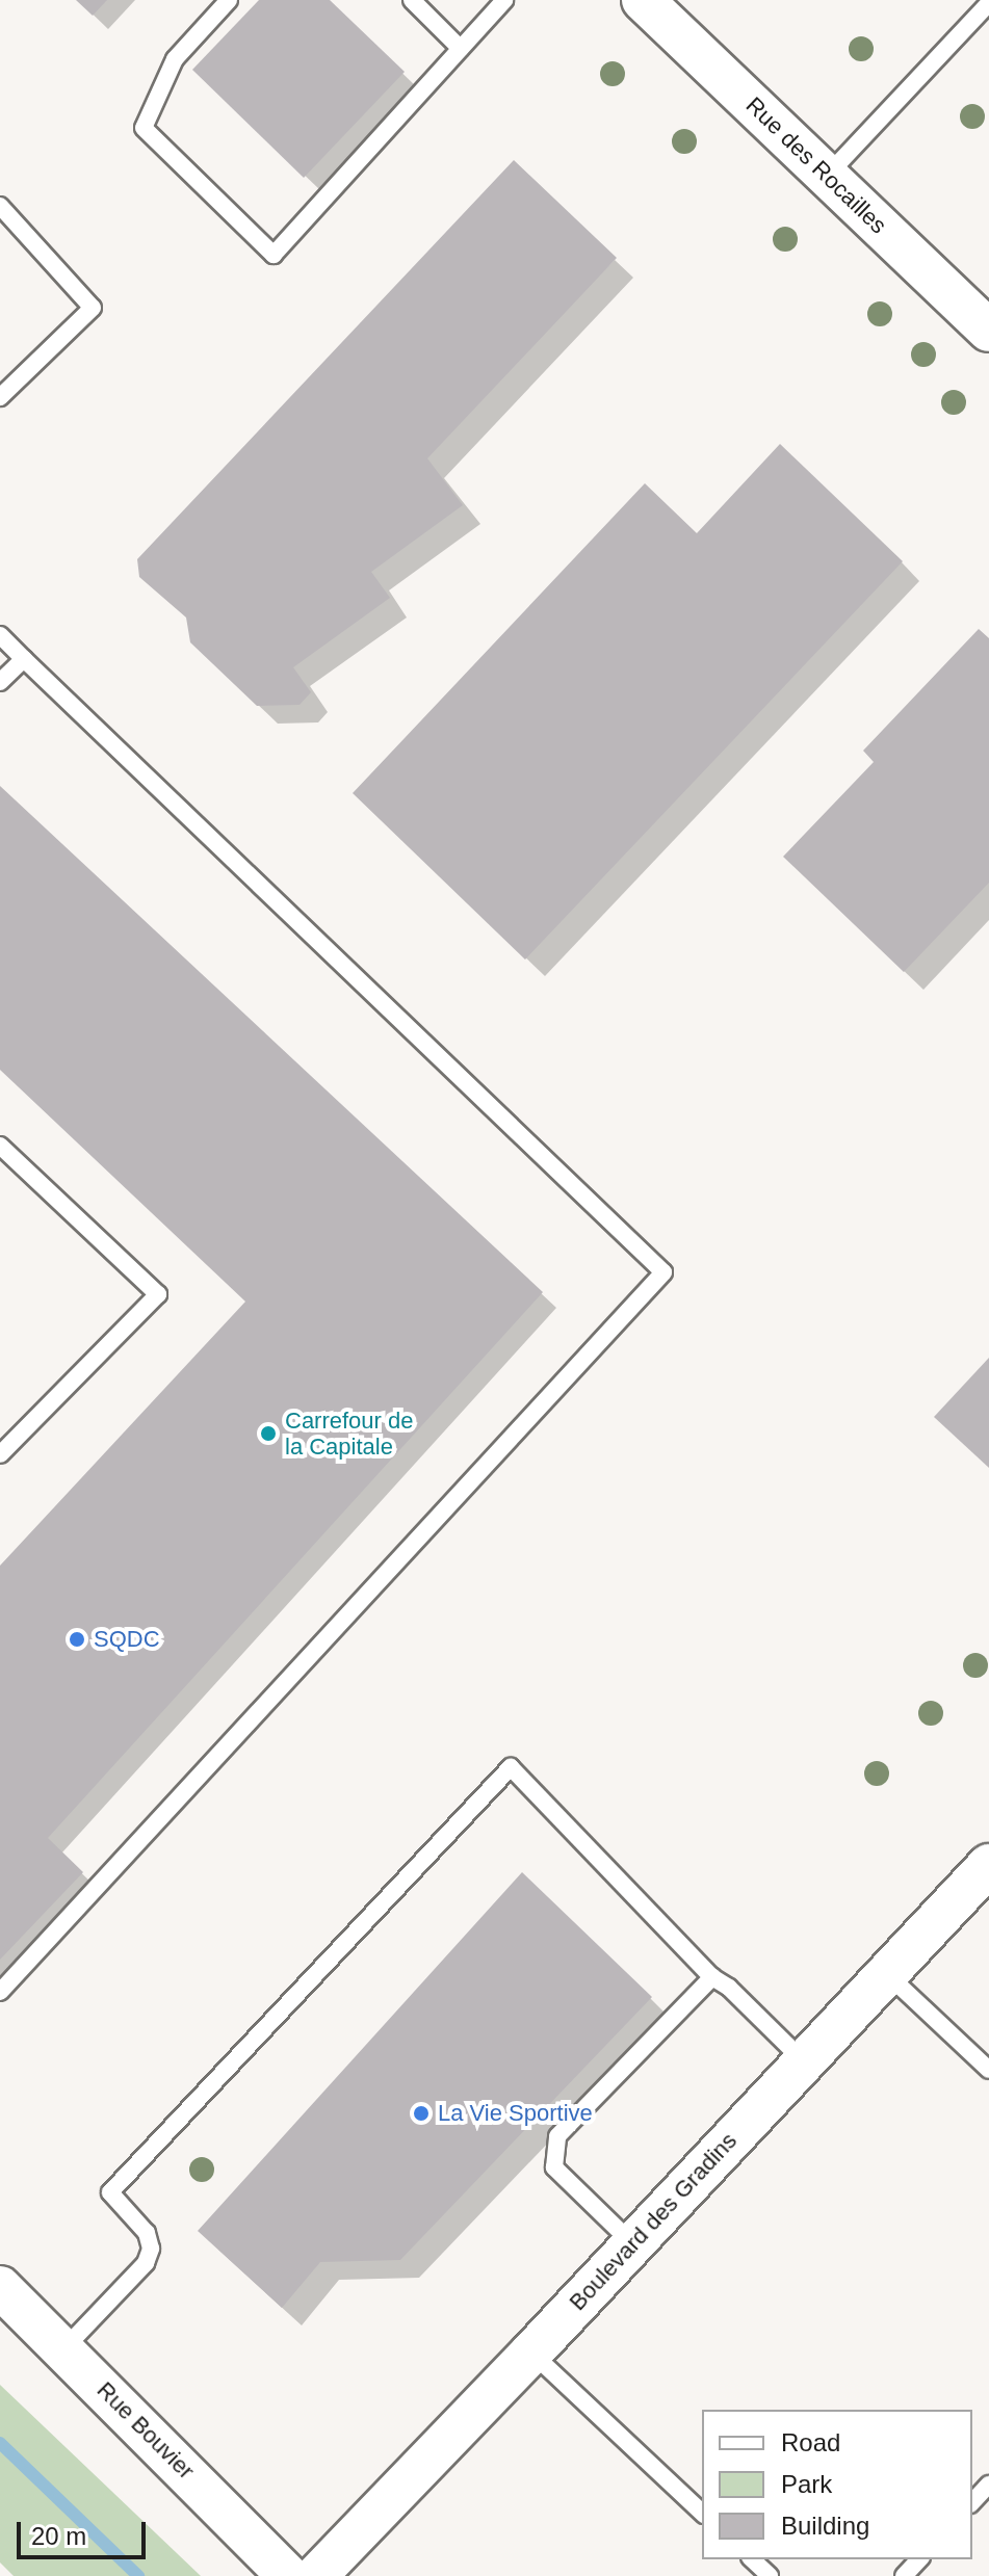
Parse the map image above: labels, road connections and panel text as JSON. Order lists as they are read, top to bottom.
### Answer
{
  "streets": {
    "street": ["Rue des Rocailles", "Boulevard des Gradins", "Rue Bouvier"]
  },
  "places": ["Carrefour de la Capitale", "SQDC", "La Vie Sportive"],
  "legend": ["Road", "Park", "Building"],
  "scale_bar": "20 m"
}
